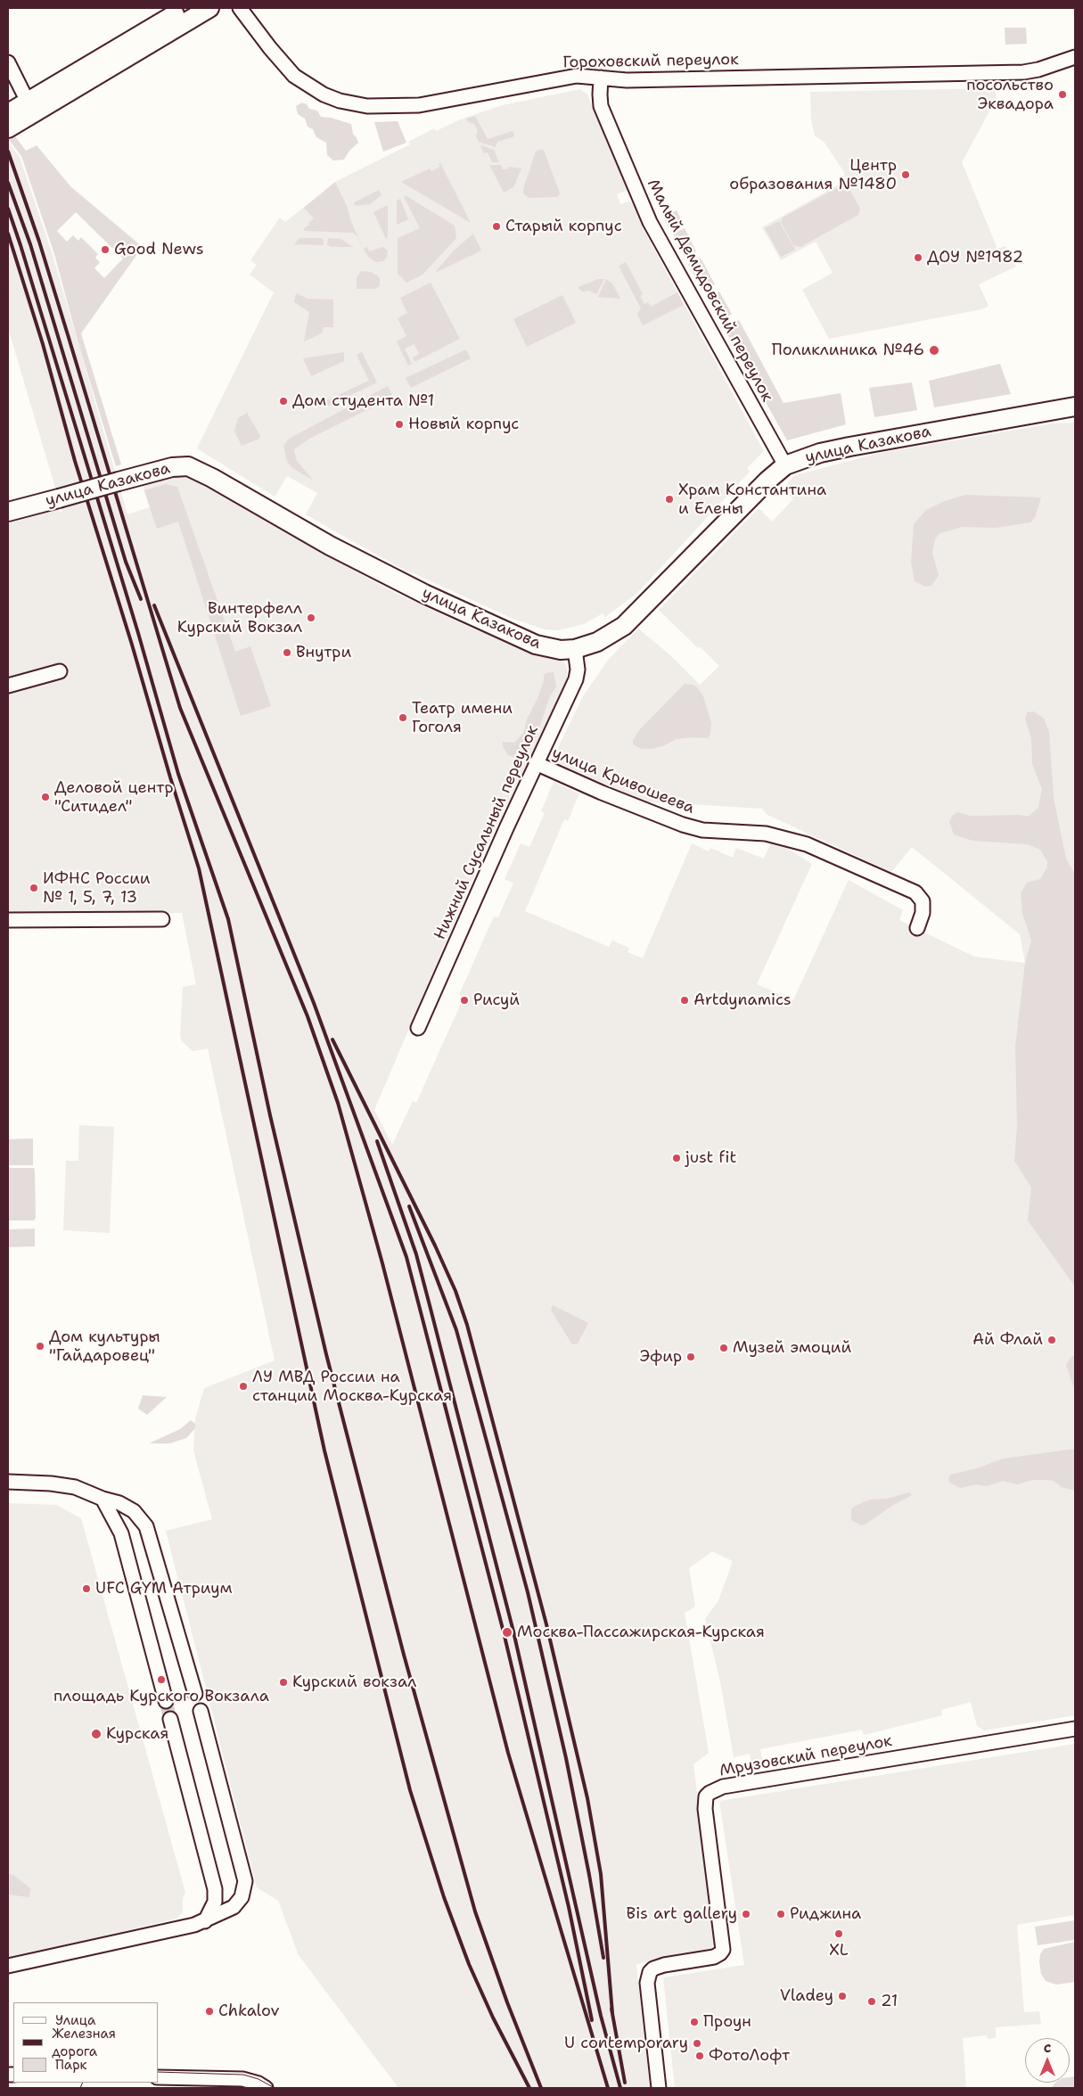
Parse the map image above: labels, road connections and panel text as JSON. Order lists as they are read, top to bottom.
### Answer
{
  "streets": {
    "street": [
      "Гороховский переулок",
      "Малый Демидовский переулок",
      "улица Казакова",
      "улица Кривошеева",
      "Нижний Сусальный переулок",
      "Мрузовский переулок"
    ]
  },
  "crossings": [
    ["Гороховский переулок", "Малый Демидовский переулок"],
    ["Малый Демидовский переулок", "улица Казакова"],
    ["улица Казакова", "Нижний Сусальный переулок"],
    ["улица Кривошеева", "Нижний Сусальный переулок"]
  ],
  "places": [
    "посольство Эквадора",
    "Центр образования №1480",
    "Старый корпуc",
    "Good News",
    "ДОУ №1982",
    "Поликлиника №46",
    "Дом студента №1",
    "Новый корпус",
    "Храм Константина и Елены",
    "Винтерфелл Курский Вокзал",
    "Внутри",
    "Театр имени Гоголя",
    "Деловой центр \"Ситидел\"",
    "ИФНС России № 1, 5, 7, 13",
    "Рисуй",
    "Artdynamics",
    "just fit",
    "Ай Флай",
    "Дом культуры \"Гайдаровец\"",
    "Музей эмоций",
    "Эфир",
    "ЛУ МВД России на станции Москва-Курская",
    "UFC GYM Атриум",
    "Москва-Пассажирская-Курская",
    "площадь Курского Вокзала",
    "Курский вокзал",
    "Курская",
    "Bis art gallery",
    "Риджина",
    "XL",
    "Vladey",
    "21",
    "Chkalov",
    "Проун",
    "U contemporary",
    "ФотоЛофт"
  ],
  "legend": ["Улица", "Железная дорога", "Парк"],
  "north": "top"
}
